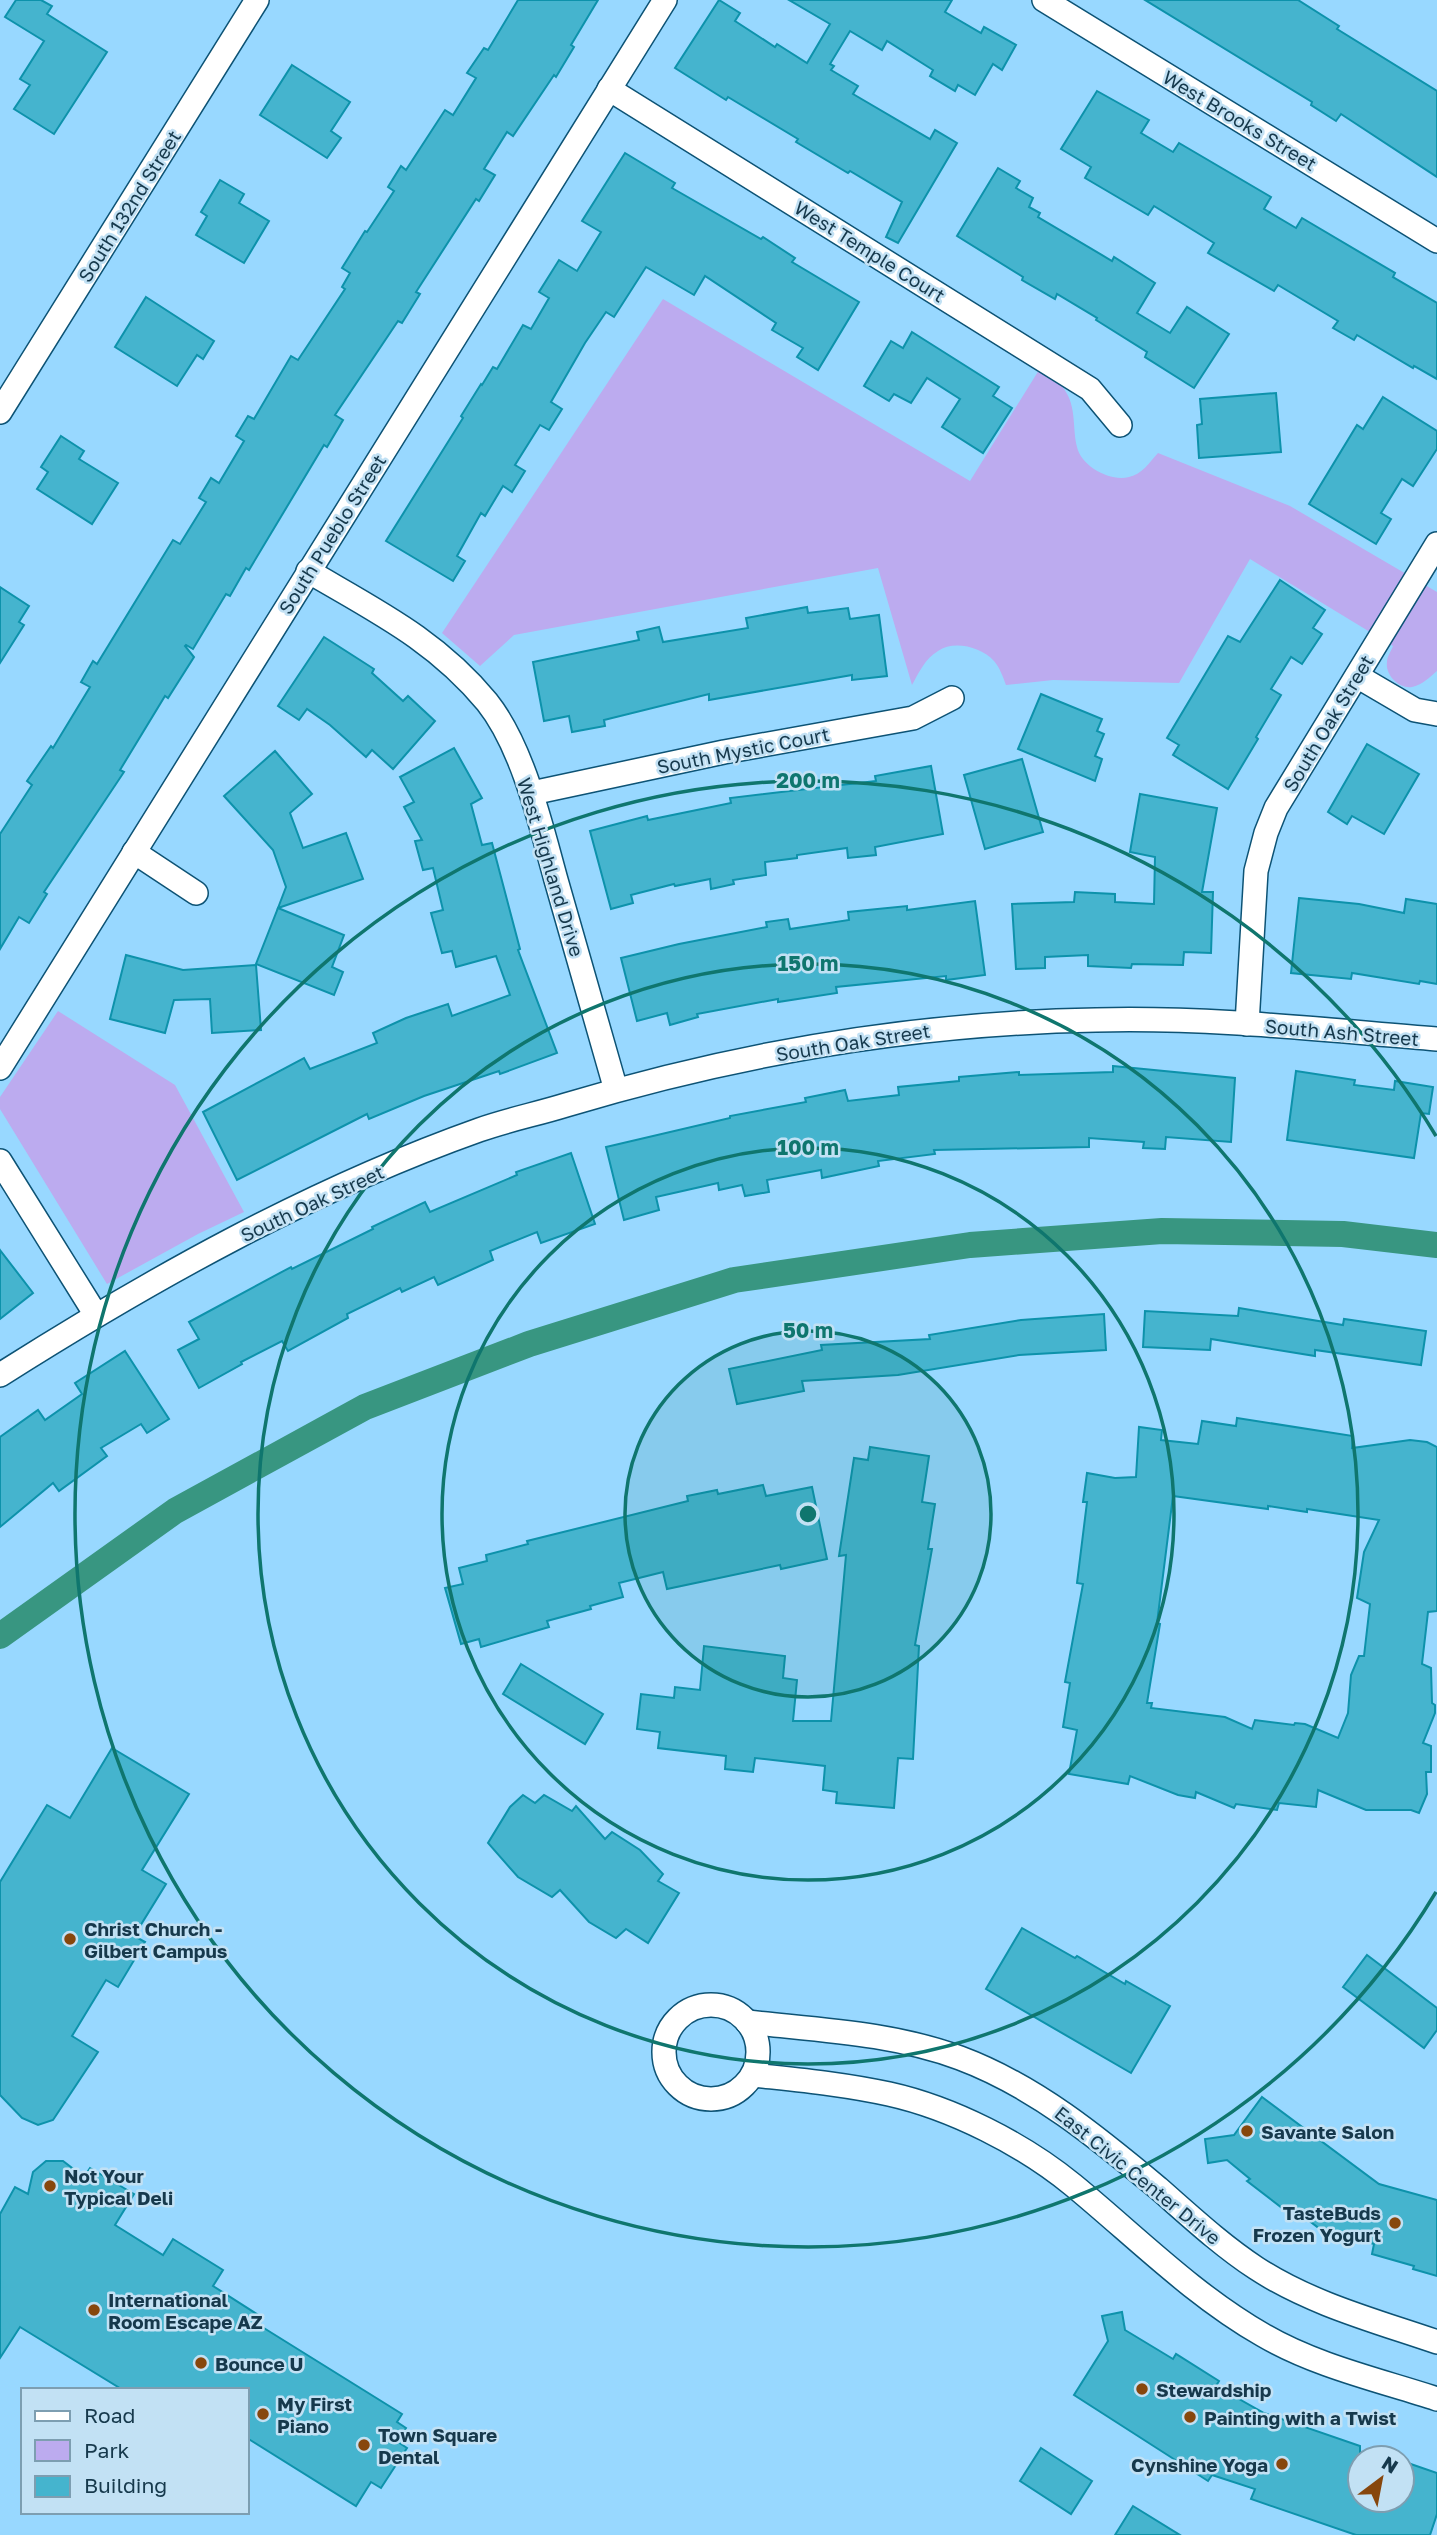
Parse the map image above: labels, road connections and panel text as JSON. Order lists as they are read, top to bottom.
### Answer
{
  "streets": {
    "street": [
      "West Brooks Street",
      "South 132nd Street",
      "West Temple Court",
      "South Pueblo Street",
      "South Oak Street",
      "South Mystic Court",
      "West Highland Drive",
      "South Ash Street",
      "East Civic Center Drive"
    ]
  },
  "crossings": [
    ["West Temple Court", "South Pueblo Street"],
    ["South Pueblo Street", "West Highland Drive"],
    ["South Oak Street", "West Highland Drive"],
    ["South Oak Street", "South Ash Street"],
    ["South Mystic Court", "West Highland Drive"]
  ],
  "places": [
    "Christ Church - Gilbert Campus",
    "Savante Salon",
    "Not Your Typical Deli",
    "TasteBuds Frozen Yogurt",
    "International Room Escape AZ",
    "Bounce U",
    "Stewardship",
    "My First Piano",
    "Painting with a Twist",
    "Town Square Dental",
    "Cynshine Yoga"
  ],
  "legend": ["Road", "Park", "Building"],
  "north": "top right",
  "rings": [
    "200 m",
    "150 m",
    "100 m",
    "50 m"
  ]
}
